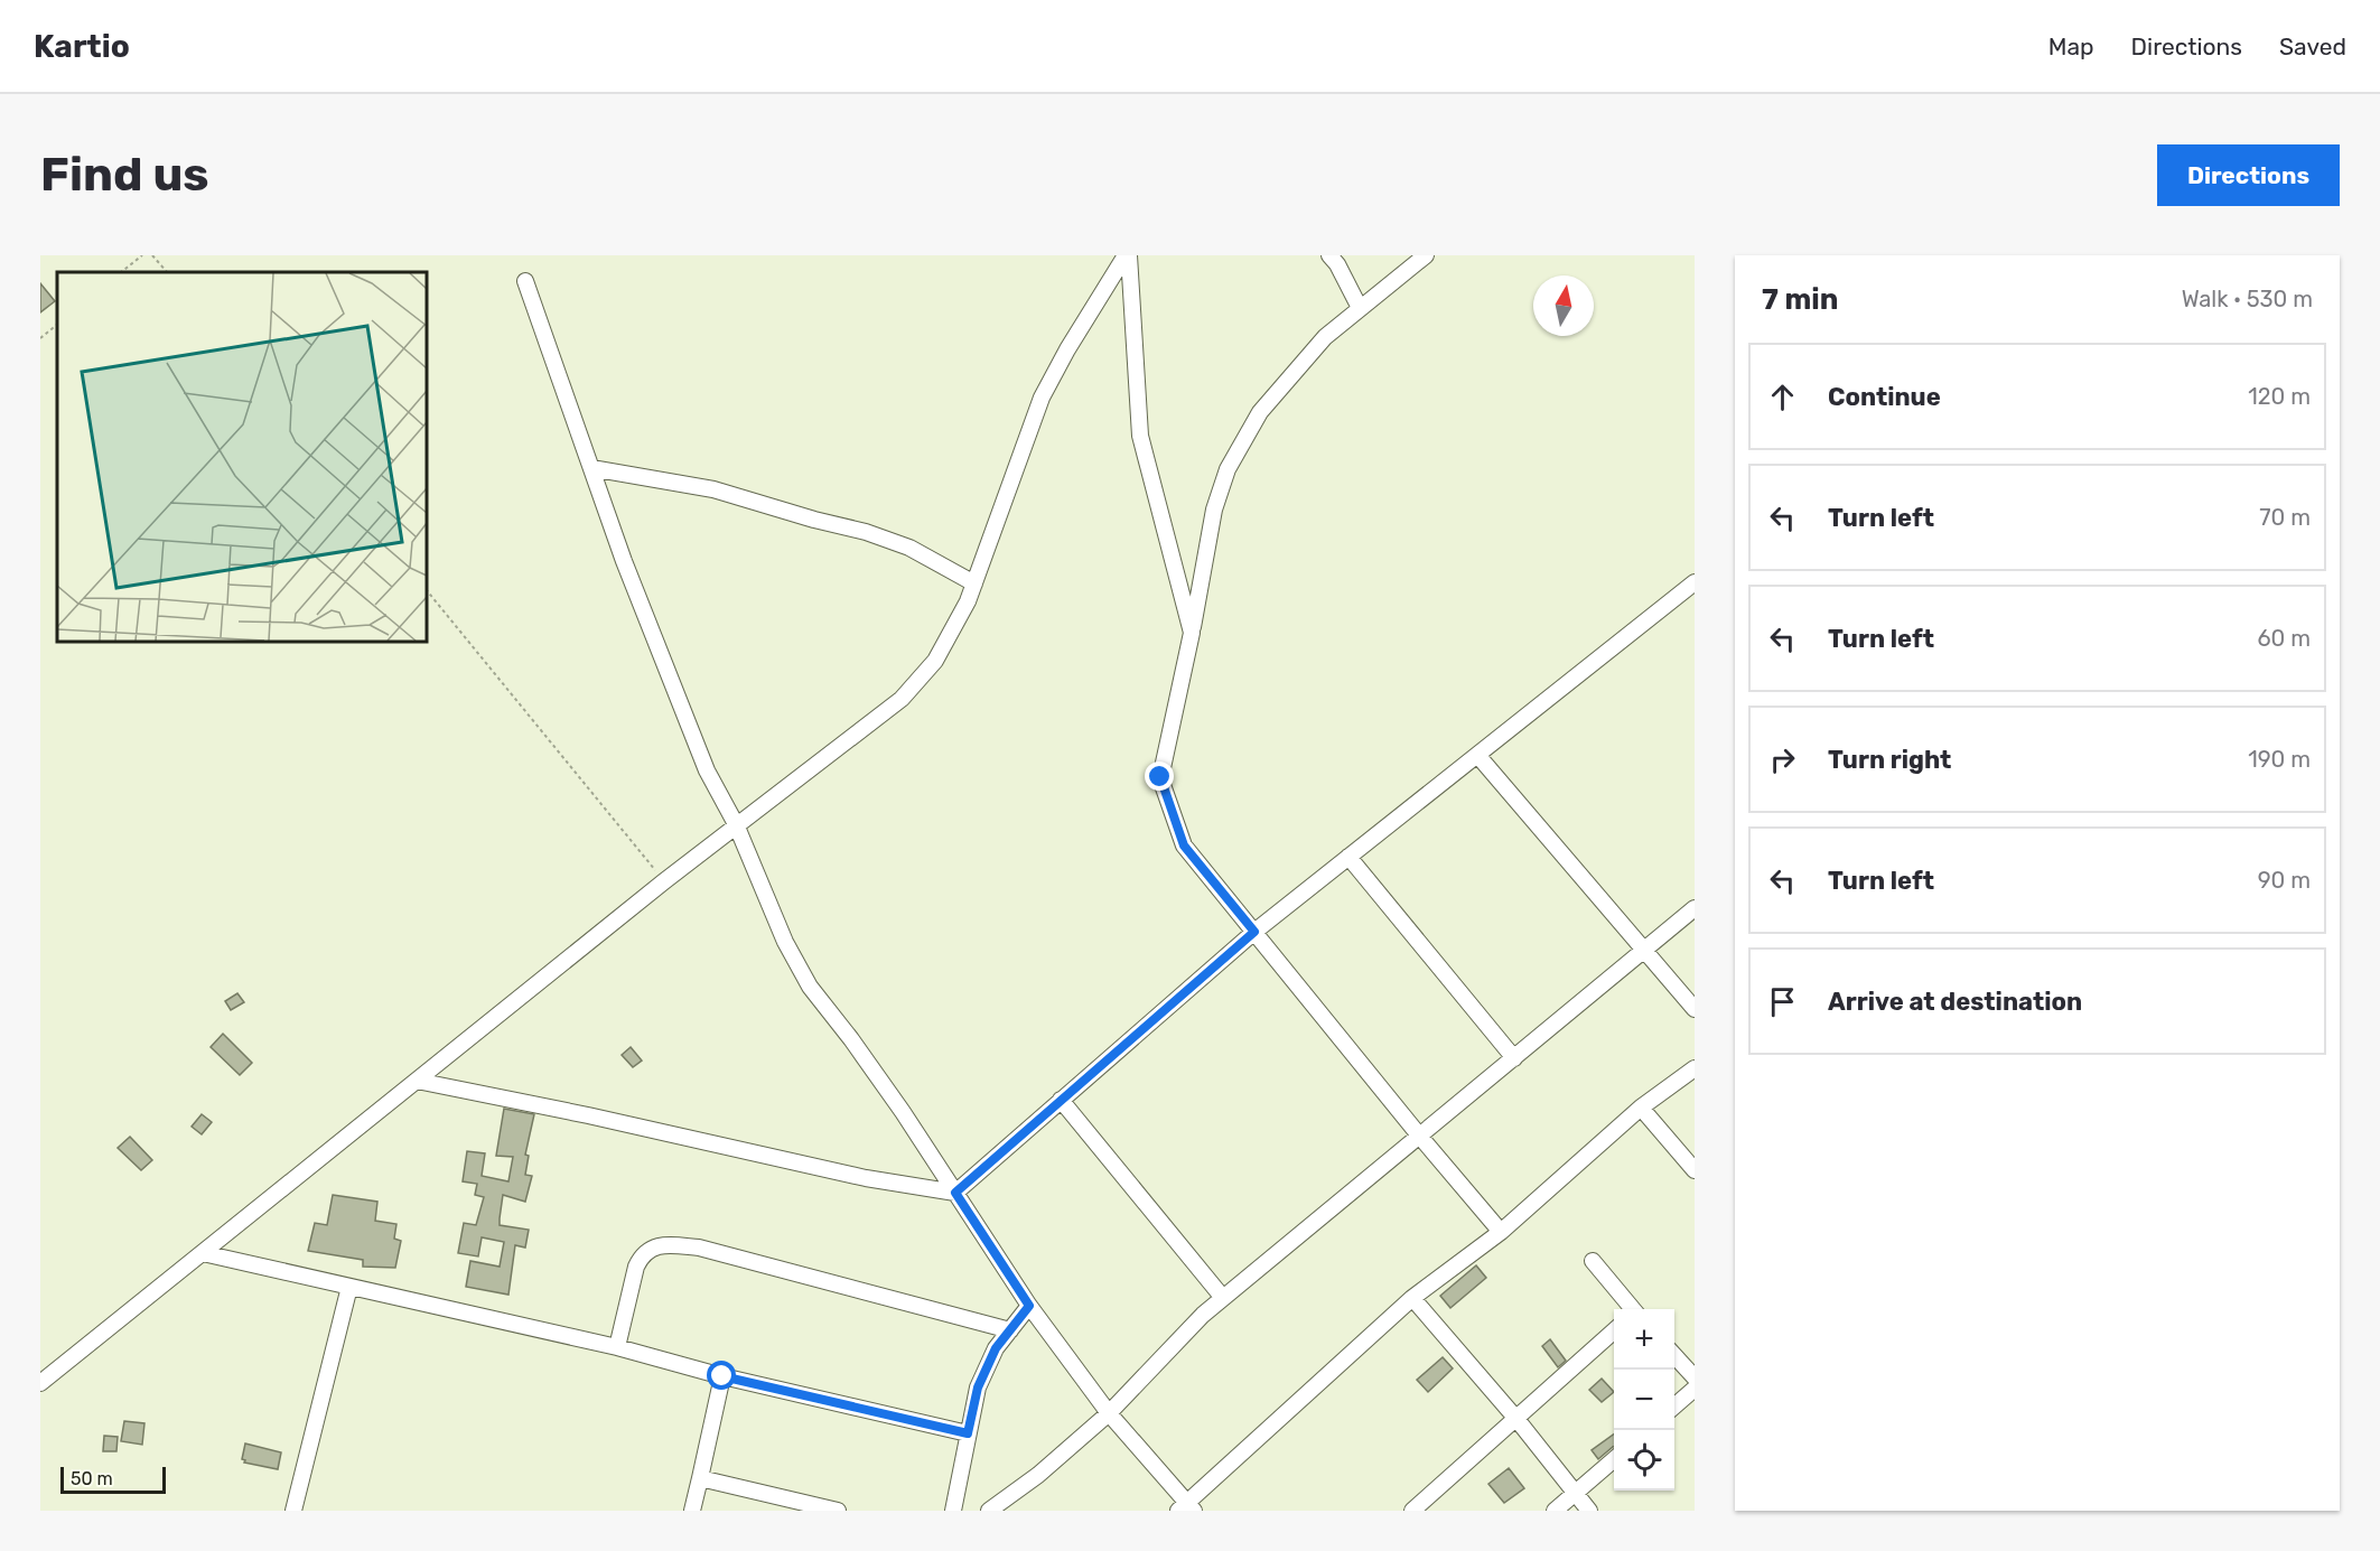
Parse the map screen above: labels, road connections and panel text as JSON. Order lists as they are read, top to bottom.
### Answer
{
  "scale_bar": "50 m",
  "north": "top",
  "page": {
    "header": "Kartio",
    "nav": ["Map", "Directions", "Saved"],
    "buttons": "Directions",
    "title": "Find us",
    "heading": ["7 min", "Walk · 530 m"],
    "list": [
      ["Continue", "120 m"],
      ["Turn left", "70 m"],
      ["Turn left", "60 m"],
      ["Turn right", "190 m"],
      ["Turn left", "90 m"],
      "Arrive at destination"
    ],
    "map_buttons": ["+", "−"],
    "scale": "50 m"
  }
}
